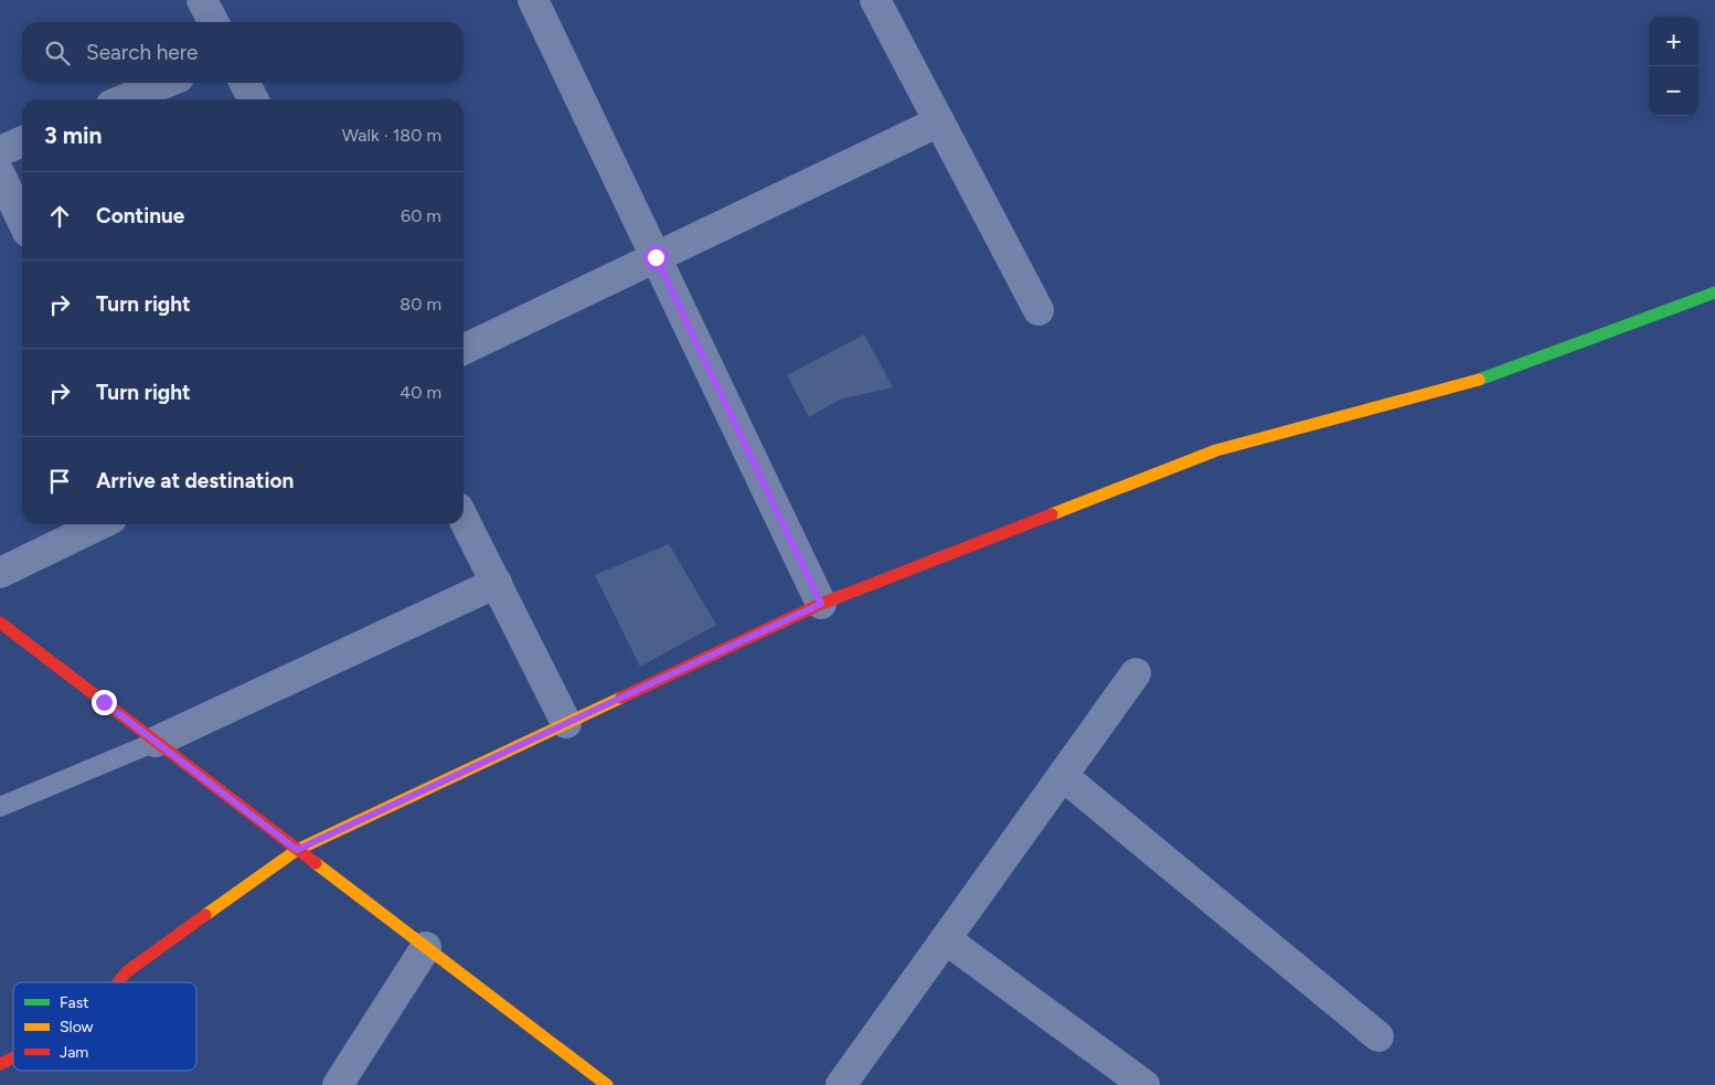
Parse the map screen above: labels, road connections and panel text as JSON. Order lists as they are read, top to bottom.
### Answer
{
  "legend": ["Fast", "Slow", "Jam"],
  "page": {
    "map_buttons": ["+", "−"],
    "search": "Search here",
    "heading": ["3 min", "Walk · 180 m"],
    "list": [
      ["Continue", "60 m"],
      ["Turn right", "80 m"],
      ["Turn right", "40 m"],
      "Arrive at destination"
    ]
  }
}
